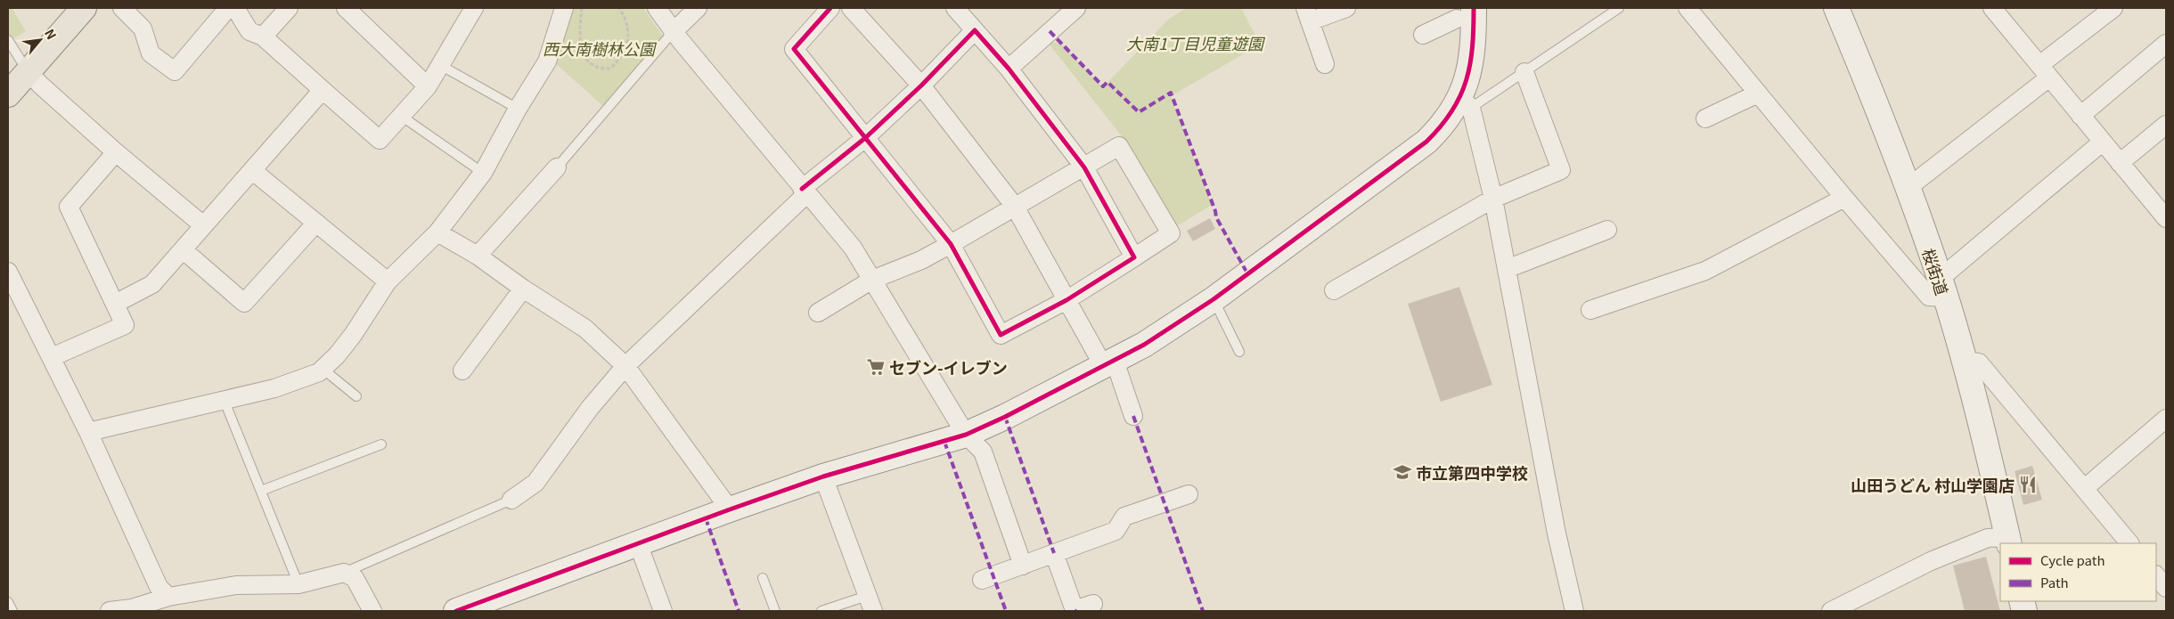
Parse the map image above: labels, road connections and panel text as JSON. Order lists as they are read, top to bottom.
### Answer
{
  "streets": {
    "street": ["桜街道"]
  },
  "parks": ["大南1丁目児童遊園", "西大南樹林公園"],
  "places": {
    "supermarket": ["セブン-イレブン"],
    "school or university": ["市立第四中学校"],
    "restaurant": ["山田うどん 村山学園店"]
  },
  "legend": ["Cycle path", "Path"],
  "north": "top right"
}
